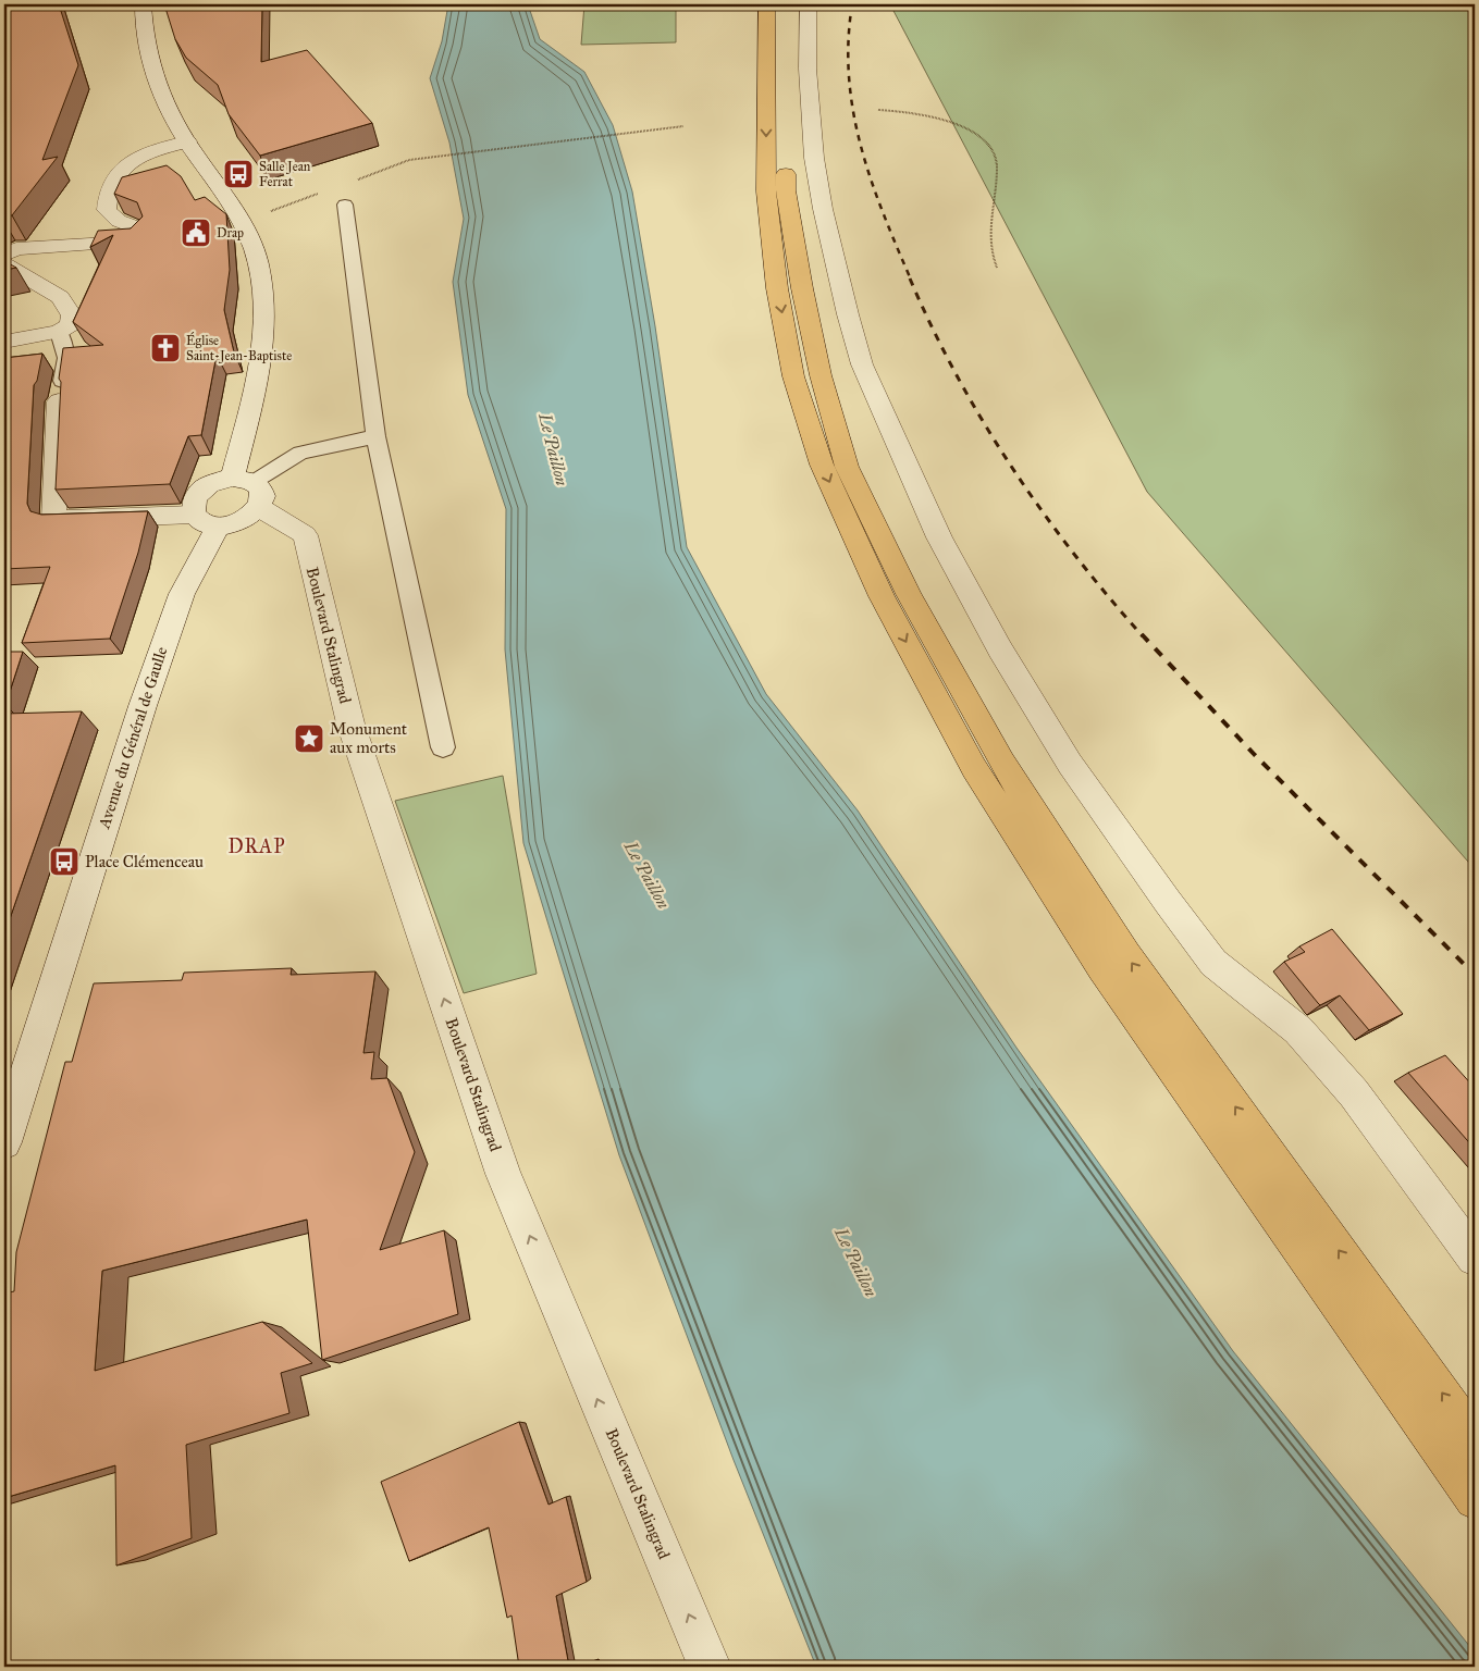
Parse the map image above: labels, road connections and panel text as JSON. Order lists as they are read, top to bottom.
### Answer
{
  "streets": {
    "street": ["Boulevard Stalingrad", "Avenue du Général de Gaulle"]
  },
  "crossings": [
    ["Boulevard Stalingrad", "Avenue du Général de Gaulle"]
  ],
  "one_way": ["Boulevard Stalingrad"],
  "districts": ["DRAP"],
  "water": ["Le Paillon"],
  "places": {
    "bus stop": ["Salle Jean Ferrat", "Place Clémenceau"],
    "public building": ["Drap"],
    "church": ["Église Saint-Jean-Baptiste"],
    "place": ["Monument aux morts"]
  }
}
